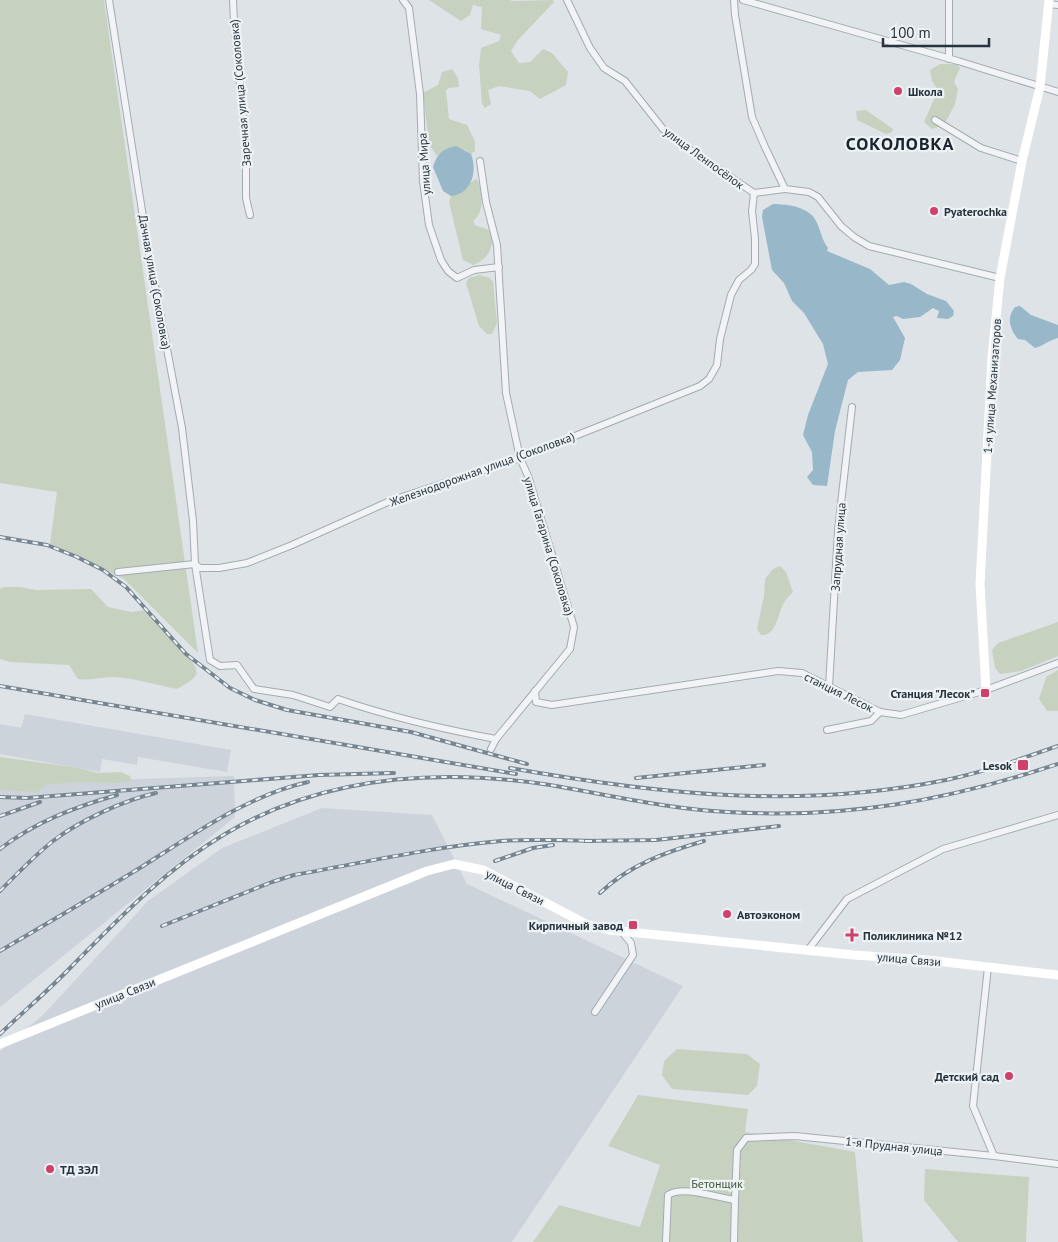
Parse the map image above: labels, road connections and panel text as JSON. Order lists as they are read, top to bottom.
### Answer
{
  "streets": {
    "street": [
      "Заречная улица (Соколовка)",
      "улица Ленпосёлок",
      "улица Мира",
      "Дачная улица (Соколовка)",
      "1-я улица Механизаторов",
      "Железнодорожная улица (Соколовка)",
      "улица Гагарина (Соколовка)",
      "Запрудная улица",
      "станция Лесок",
      "улица Связи",
      "1-я Прудная улица"
    ]
  },
  "crossings": [
    ["улица Ленпосёлок", "1-я улица Механизаторов"],
    ["улица Ленпосёлок", "Железнодорожная улица (Соколовка)"],
    ["Дачная улица (Соколовка)", "Железнодорожная улица (Соколовка)"],
    ["1-я улица Механизаторов", "станция Лесок"],
    ["Железнодорожная улица (Соколовка)", "улица Гагарина (Соколовка)"],
    ["улица Гагарина (Соколовка)", "станция Лесок"],
    ["Запрудная улица", "станция Лесок"]
  ],
  "districts": ["СОКОЛОВКА"],
  "parks": ["Бетонщик"],
  "places": {
    "other": [
      "Школа",
      "Pyaterochka",
      "Автоэконом",
      "Детский сад",
      "ТД ЗЭЛ"
    ],
    "transit": ["Станция \"Лесок\"", "Lesok", "Кирпичный завод"],
    "health": ["Поликлиника №12"]
  },
  "scale_bar": "100 m"
}
